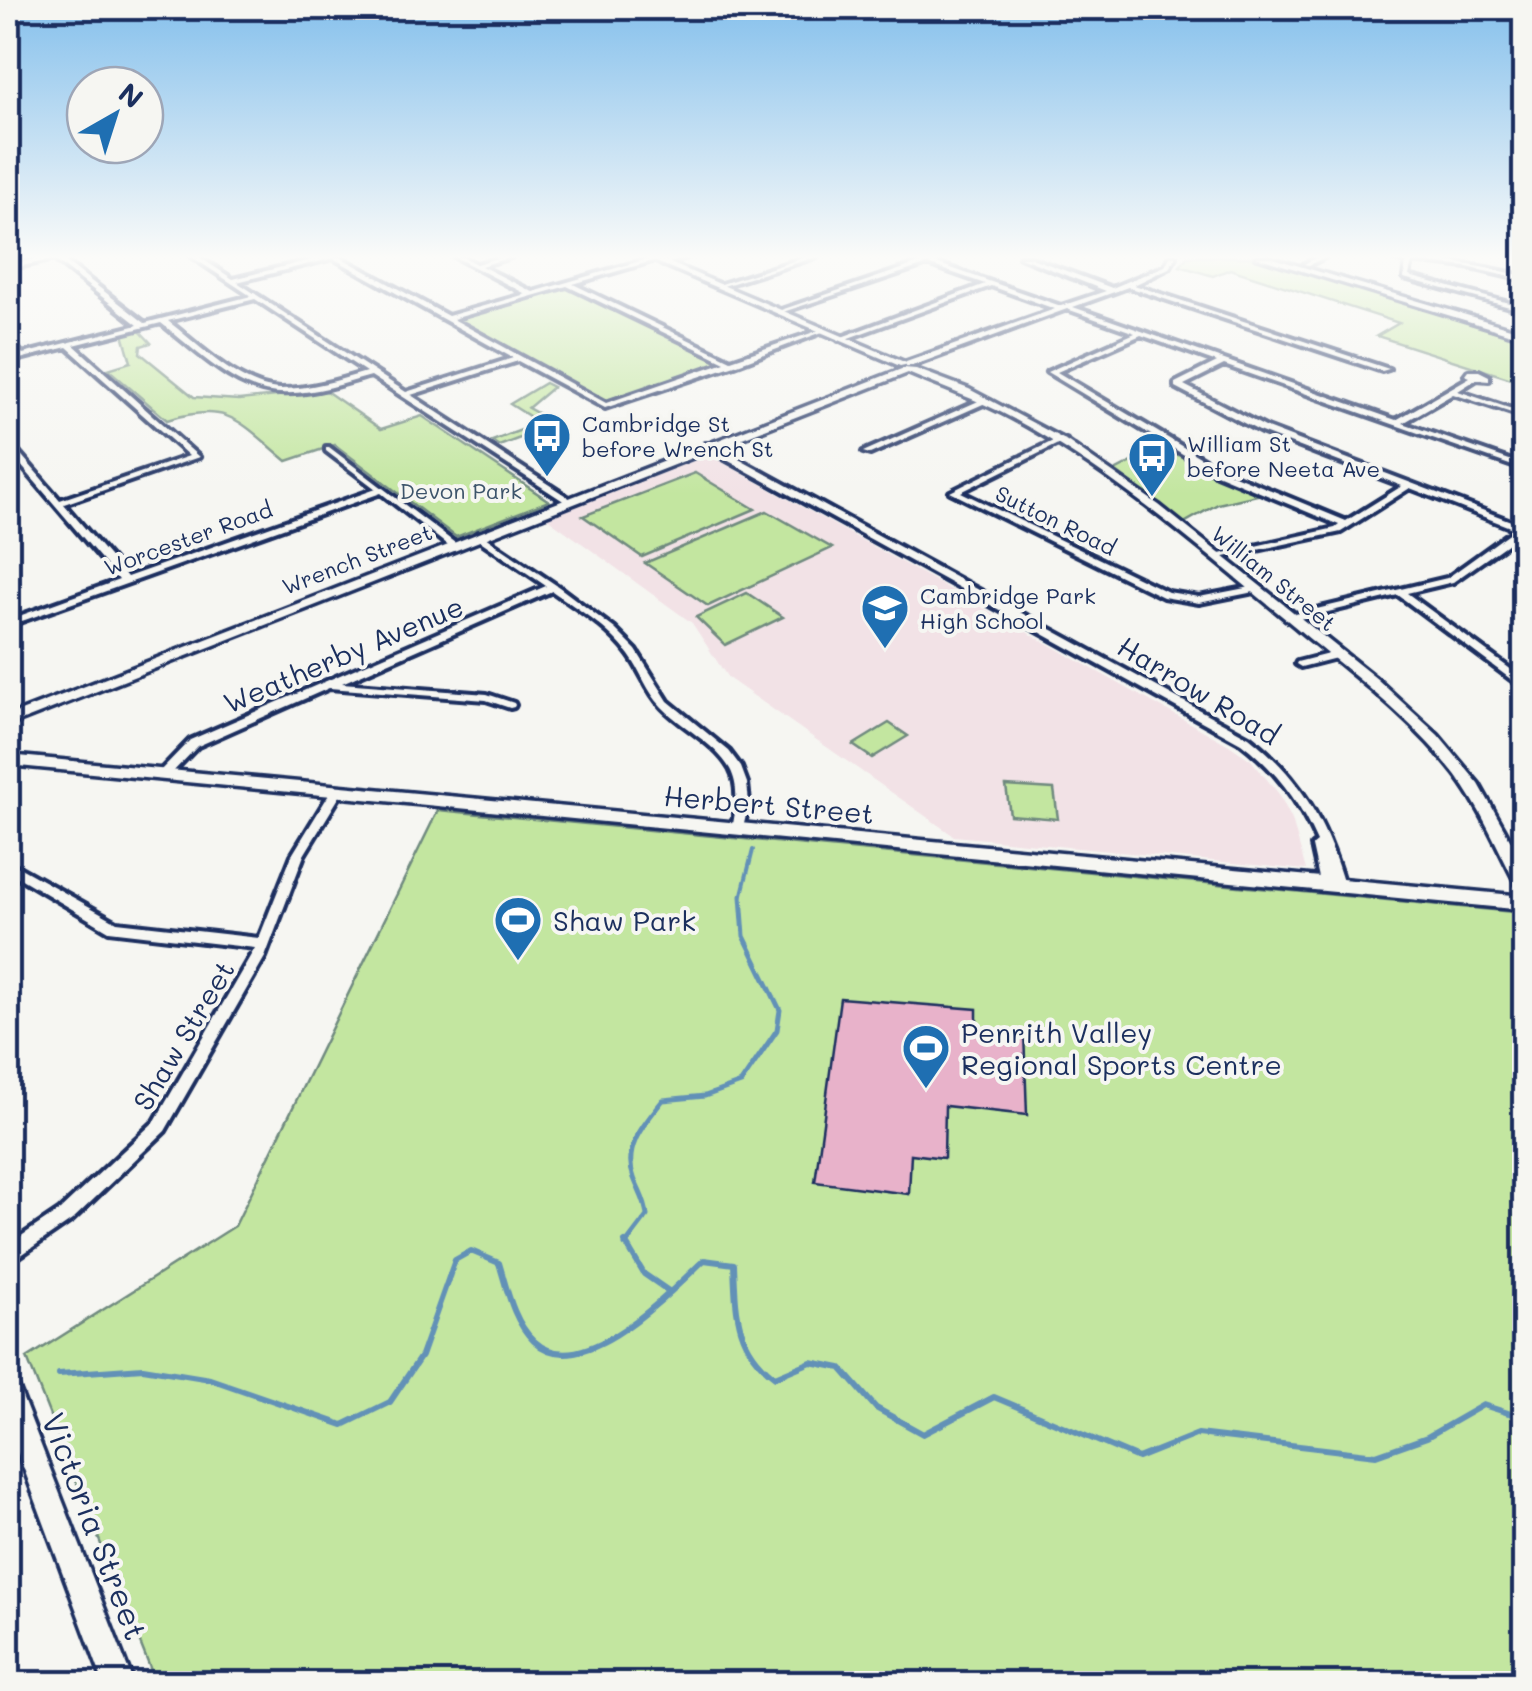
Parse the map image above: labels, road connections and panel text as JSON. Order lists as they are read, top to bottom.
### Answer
{
  "streets": {
    "street": [
      "Sutton Road",
      "Worcester Road",
      "Wrench Street",
      "William Street",
      "Weatherby Avenue",
      "Harrow Road",
      "Herbert Street",
      "Shaw Street",
      "Victoria Street"
    ]
  },
  "crossings": [
    ["Sutton Road", "William Street"],
    ["Wrench Street", "William Street"],
    ["Wrench Street", "Harrow Road"],
    ["Weatherby Avenue", "Herbert Street"],
    ["Harrow Road", "Herbert Street"],
    ["Herbert Street", "Shaw Street"]
  ],
  "parks": ["Devon Park"],
  "places": {
    "bus stop": ["Cambridge St before Wrench St", "William St before Neeta Ave"],
    "school or university": ["Cambridge Park High School"],
    "sports": ["Shaw Park", "Penrith Valley Regional Sports Centre"]
  },
  "north": "top right"
}
